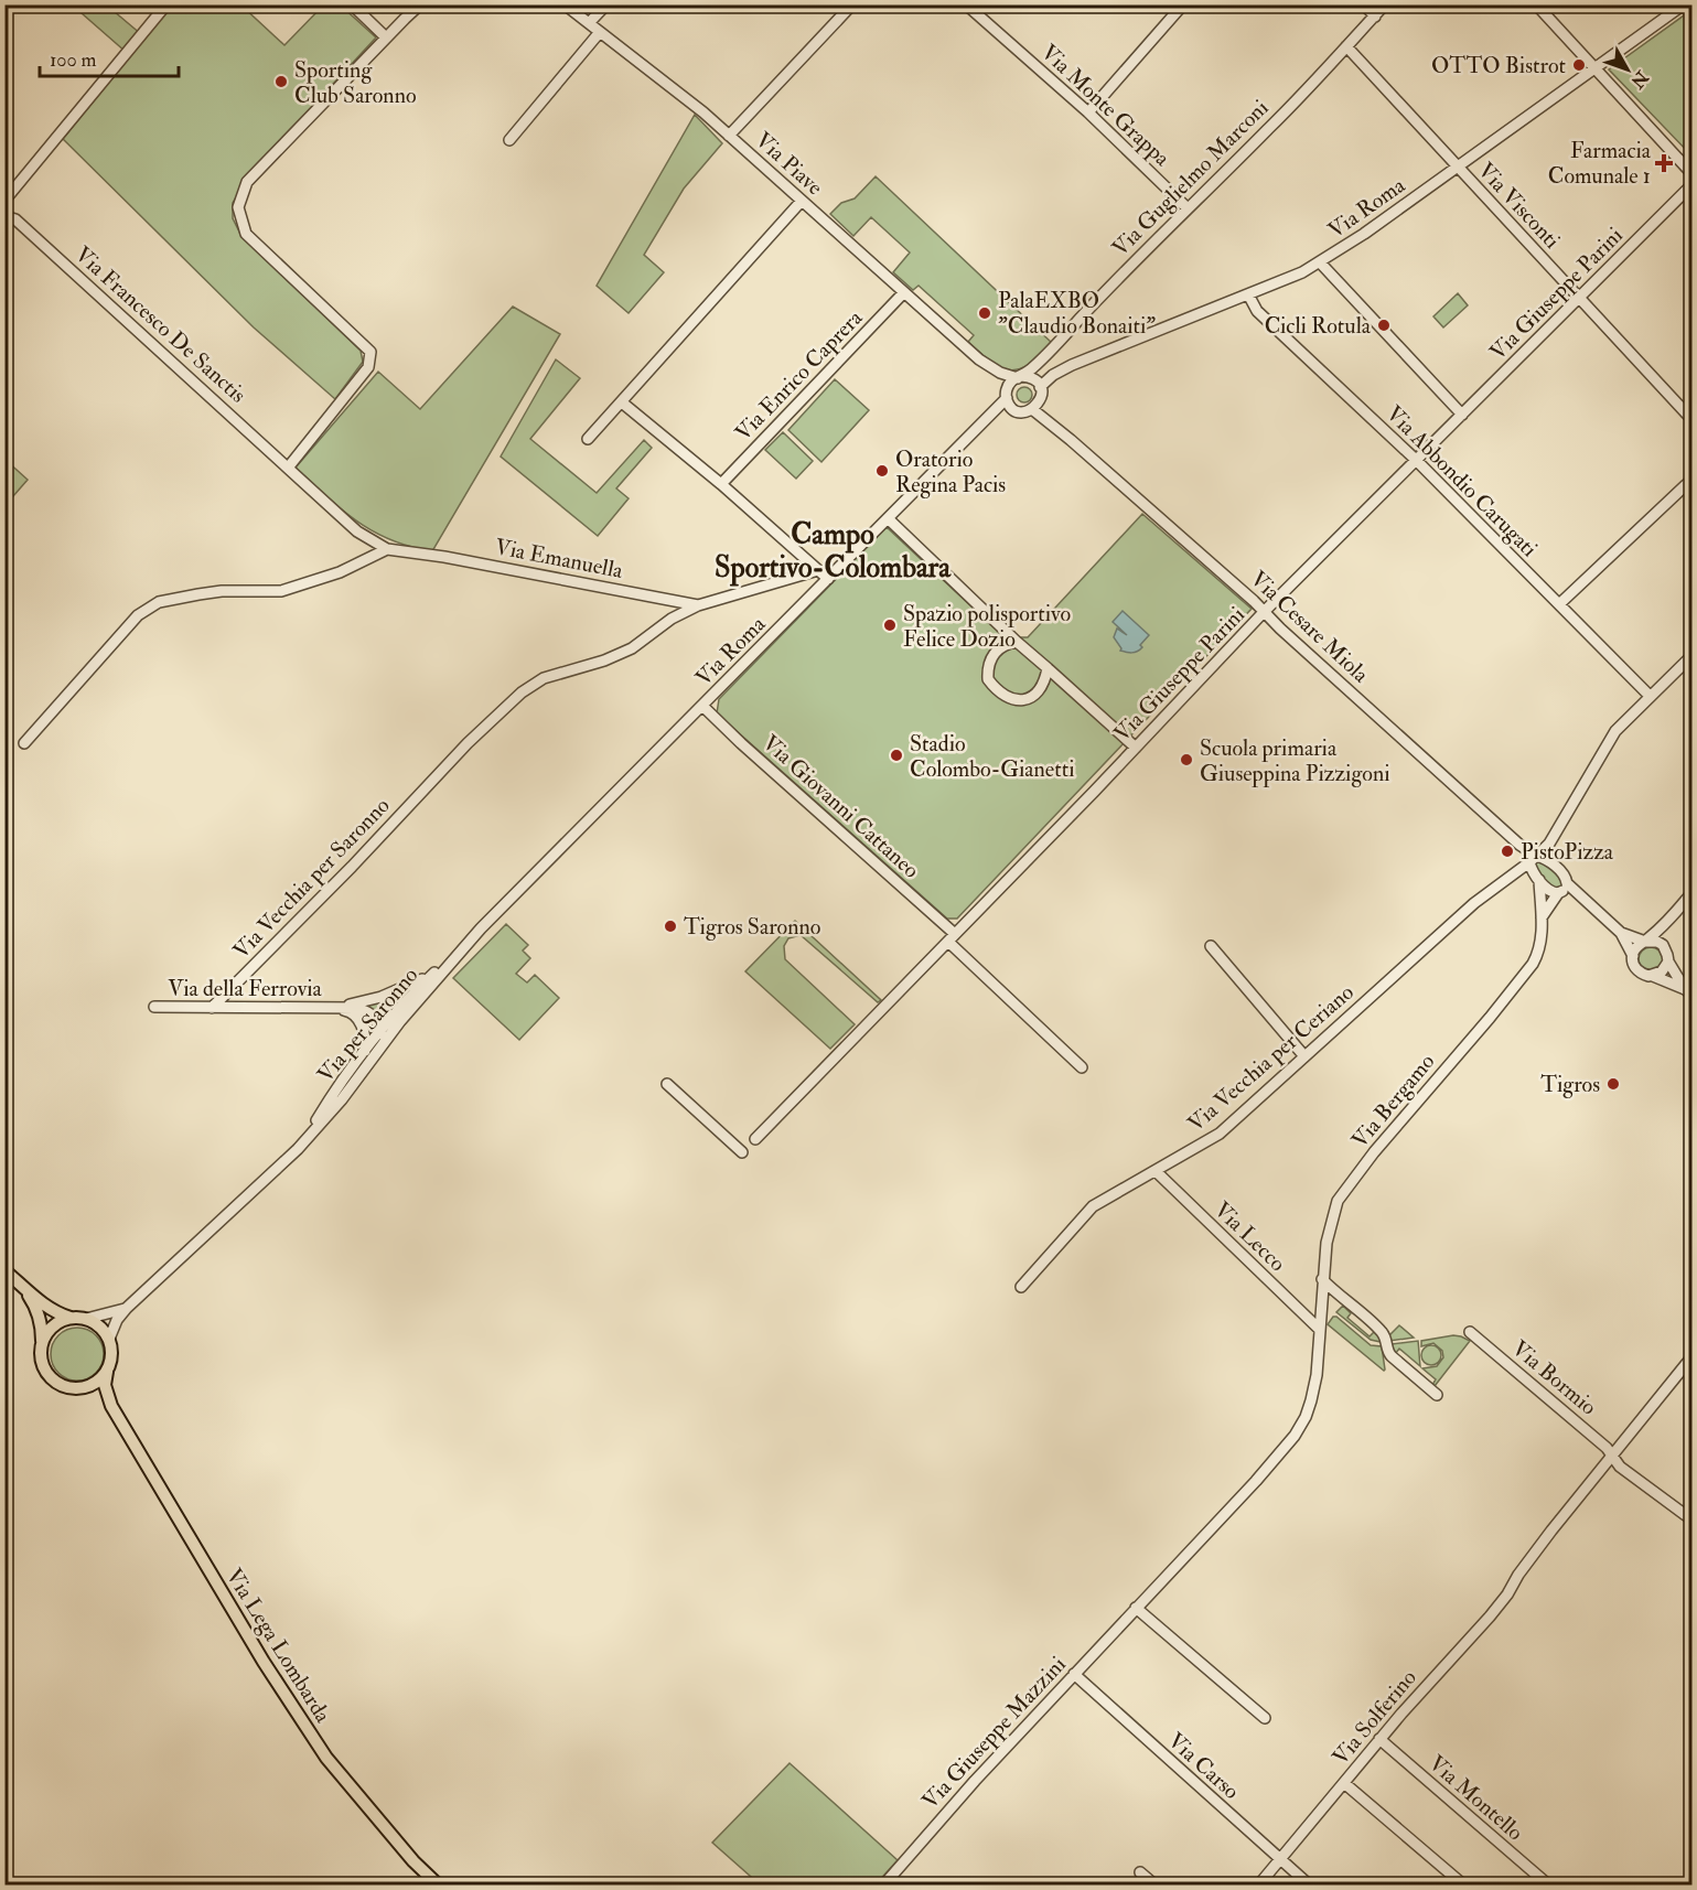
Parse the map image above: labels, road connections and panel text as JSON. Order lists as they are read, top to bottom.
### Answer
{
  "streets": {
    "main road": ["Via Lega Lombarda"],
    "street": [
      "Via Monte Grappa",
      "Via Piave",
      "Via Guglielmo Marconi",
      "Via Visconti",
      "Via Roma",
      "Via Giuseppe Parini",
      "Via Francesco De Sanctis",
      "Via Enrico Caprera",
      "Via Abbondio Carugati",
      "Via Emanuella",
      "Via Cesare Miola",
      "Via Giovanni Cattaneo",
      "Via Vecchia per Saronno",
      "Via della Ferrovia",
      "Via per Saronno",
      "Via Vecchia per Ceriano",
      "Via Bergamo",
      "Via Lecco",
      "Via Bormio",
      "Via Solferino",
      "Via Giuseppe Mazzini",
      "Via Carso",
      "Via Montello"
    ]
  },
  "crossings": [
    ["Via Monte Grappa", "Via Guglielmo Marconi"],
    ["Via Piave", "Via Guglielmo Marconi"],
    ["Via Piave", "Via Roma"],
    ["Via Piave", "Via Enrico Caprera"],
    ["Via Piave", "Via Cesare Miola"],
    ["Via Guglielmo Marconi", "Via Visconti"],
    ["Via Guglielmo Marconi", "Via Roma"],
    ["Via Guglielmo Marconi", "Via Cesare Miola"],
    ["Via Visconti", "Via Roma"],
    ["Via Visconti", "Via Giuseppe Parini"],
    ["Via Roma", "Via Abbondio Carugati"],
    ["Via Roma", "Via Cesare Miola"],
    ["Via Roma", "Via Giovanni Cattaneo"],
    ["Via Roma", "Via per Saronno"],
    ["Via Giuseppe Parini", "Via Abbondio Carugati"],
    ["Via Giuseppe Parini", "Via Cesare Miola"],
    ["Via Giuseppe Parini", "Via Giovanni Cattaneo"],
    ["Via Francesco De Sanctis", "Via Emanuella"],
    ["Via Emanuella", "Via Vecchia per Saronno"],
    ["Via Cesare Miola", "Via Vecchia per Ceriano"],
    ["Via Cesare Miola", "Via Bergamo"],
    ["Via Vecchia per Saronno", "Via della Ferrovia"],
    ["Via della Ferrovia", "Via per Saronno"],
    ["Via per Saronno", "Via Lega Lombarda"],
    ["Via Vecchia per Ceriano", "Via Bergamo"],
    ["Via Vecchia per Ceriano", "Via Lecco"],
    ["Via Bergamo", "Via Lecco"],
    ["Via Bergamo", "Via Giuseppe Mazzini"],
    ["Via Lecco", "Via Giuseppe Mazzini"],
    ["Via Bormio", "Via Solferino"],
    ["Via Solferino", "Via Carso"],
    ["Via Solferino", "Via Montello"],
    ["Via Giuseppe Mazzini", "Via Carso"]
  ],
  "districts": ["Campo Sportivo-Colombara"],
  "places": {
    "other": [
      "OTTO Bistrot",
      "Sporting Club Saronno",
      "PalaEXBO \"Claudio Bonaiti\"",
      "Cicli Rotula",
      "Oratorio Regina Pacis",
      "Spazio polisportivo Felice Dozio",
      "Stadio Colombo-Gianetti",
      "Scuola primaria Giuseppina Pizzigoni",
      "PistoPizza",
      "Tigros Saronno",
      "Tigros"
    ],
    "health": ["Farmacia Comunale 1"]
  },
  "scale_bar": "100 m",
  "north": "bottom right"
}
